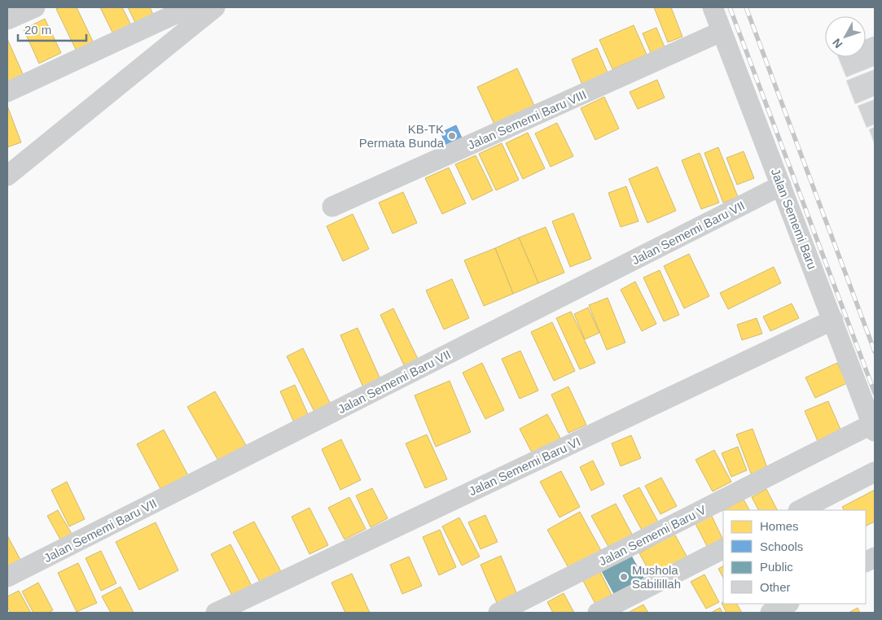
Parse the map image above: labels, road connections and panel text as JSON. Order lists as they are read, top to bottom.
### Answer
{
  "streets": {
    "street": [
      "Jalan Sememi Baru VIII",
      "Jalan Sememi Baru",
      "Jalan Sememi Baru VII",
      "Jalan Sememi Baru VI",
      "Jalan Sememi Baru V"
    ]
  },
  "crossings": [
    ["Jalan Sememi Baru VIII", "Jalan Sememi Baru"],
    ["Jalan Sememi Baru", "Jalan Sememi Baru VII"],
    ["Jalan Sememi Baru", "Jalan Sememi Baru VI"],
    ["Jalan Sememi Baru", "Jalan Sememi Baru V"]
  ],
  "places": ["KB-TK Permata Bunda", "Mushola Sabilillah"],
  "legend": [
    "Homes",
    "Schools",
    "Public",
    "Other"
  ],
  "scale_bar": "20 m",
  "north": "bottom left"
}
